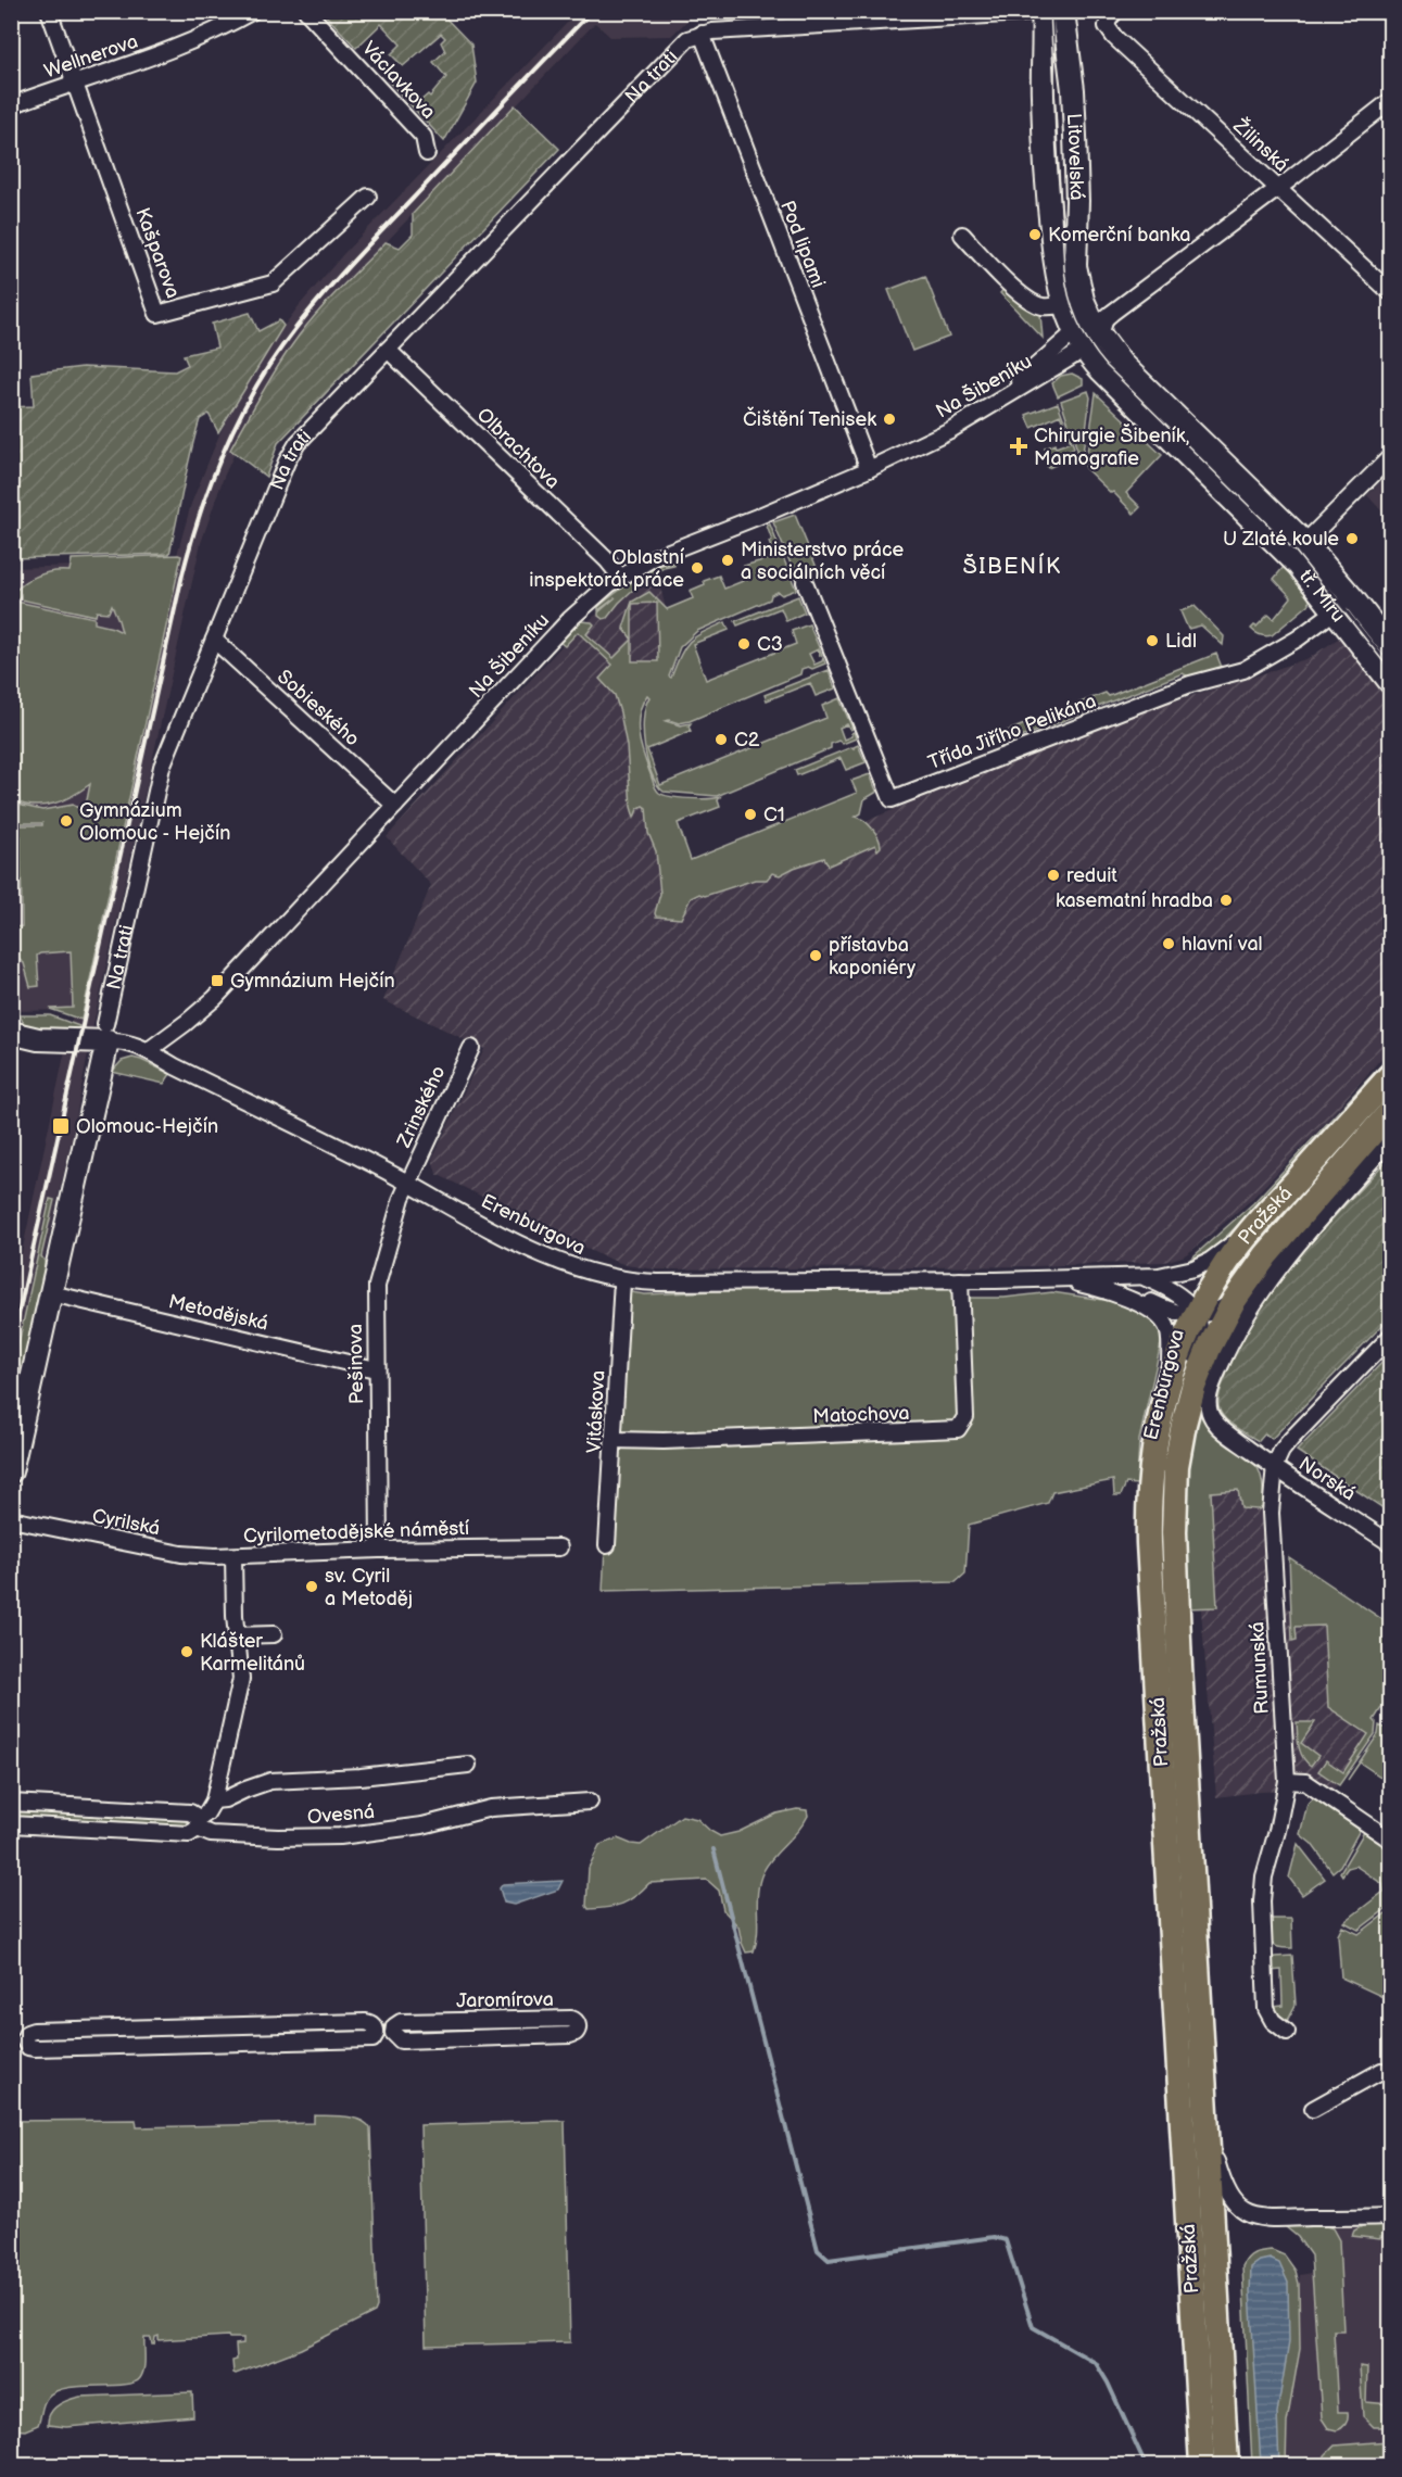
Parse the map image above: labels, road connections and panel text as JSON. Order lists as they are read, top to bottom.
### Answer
{
  "streets": {
    "main road": [
      "Na trati",
      "Litovelská",
      "tř. Míru",
      "Pražská"
    ],
    "street": [
      "Wellnerova",
      "Václavkova",
      "Žilinská",
      "Pod lipami",
      "Kašparova",
      "Na Šibeníku",
      "Olbrachtova",
      "Sobieského",
      "Třída Jiřího Pelikána",
      "Zrinského",
      "Erenburgova",
      "Metodějská",
      "Pešinova",
      "Vitáskova",
      "Matochova",
      "Norská",
      "Cyrilská",
      "Cyrilometodějské náměstí",
      "Rumunská",
      "Ovesná",
      "Jaromírova"
    ]
  },
  "crossings": [
    ["Wellnerova", "Kašparova"],
    ["Na trati", "Pod lipami"],
    ["Na trati", "Olbrachtova"],
    ["Na trati", "Sobieského"],
    ["Na trati", "Erenburgova"],
    ["Na trati", "Metodějská"],
    ["Žilinská", "Na Šibeníku"],
    ["Litovelská", "Na Šibeníku"],
    ["Litovelská", "tř. Míru"],
    ["Pod lipami", "Na Šibeníku"],
    ["Na Šibeníku", "Olbrachtova"],
    ["Na Šibeníku", "tř. Míru"],
    ["Na Šibeníku", "Sobieského"],
    ["Na Šibeníku", "Erenburgova"],
    ["tř. Míru", "Třída Jiřího Pelikána"],
    ["Zrinského", "Erenburgova"],
    ["Zrinského", "Pešinova"],
    ["Pražská", "Erenburgova"],
    ["Erenburgova", "Pešinova"],
    ["Erenburgova", "Vitáskova"],
    ["Erenburgova", "Matochova"],
    ["Metodějská", "Pešinova"],
    ["Pešinova", "Cyrilometodějské náměstí"],
    ["Vitáskova", "Matochova"],
    ["Norská", "Rumunská"],
    ["Cyrilská", "Cyrilometodějské náměstí"],
    ["Cyrilometodějské náměstí", "Ovesná"]
  ],
  "districts": ["ŠIBENÍK"],
  "places": {
    "other": [
      "Komerční banka",
      "Čištění Tenisek",
      "U Zlaté koule",
      "Ministerstvo práce a sociálních věcí",
      "Oblastní inspektorát práce",
      "Lidl",
      "C3",
      "C2",
      "C1",
      "Gymnázium Olomouc - Hejčín",
      "reduit",
      "kasematní hradba",
      "hlavní val",
      "přístavba kaponiéry",
      "sv. Cyril a Metoděj",
      "Klášter Karmelitánů"
    ],
    "health": ["Chirurgie Šibeník, Mamografie"],
    "transit": ["Gymnázium Hejčín", "Olomouc-Hejčín"]
  }
}
